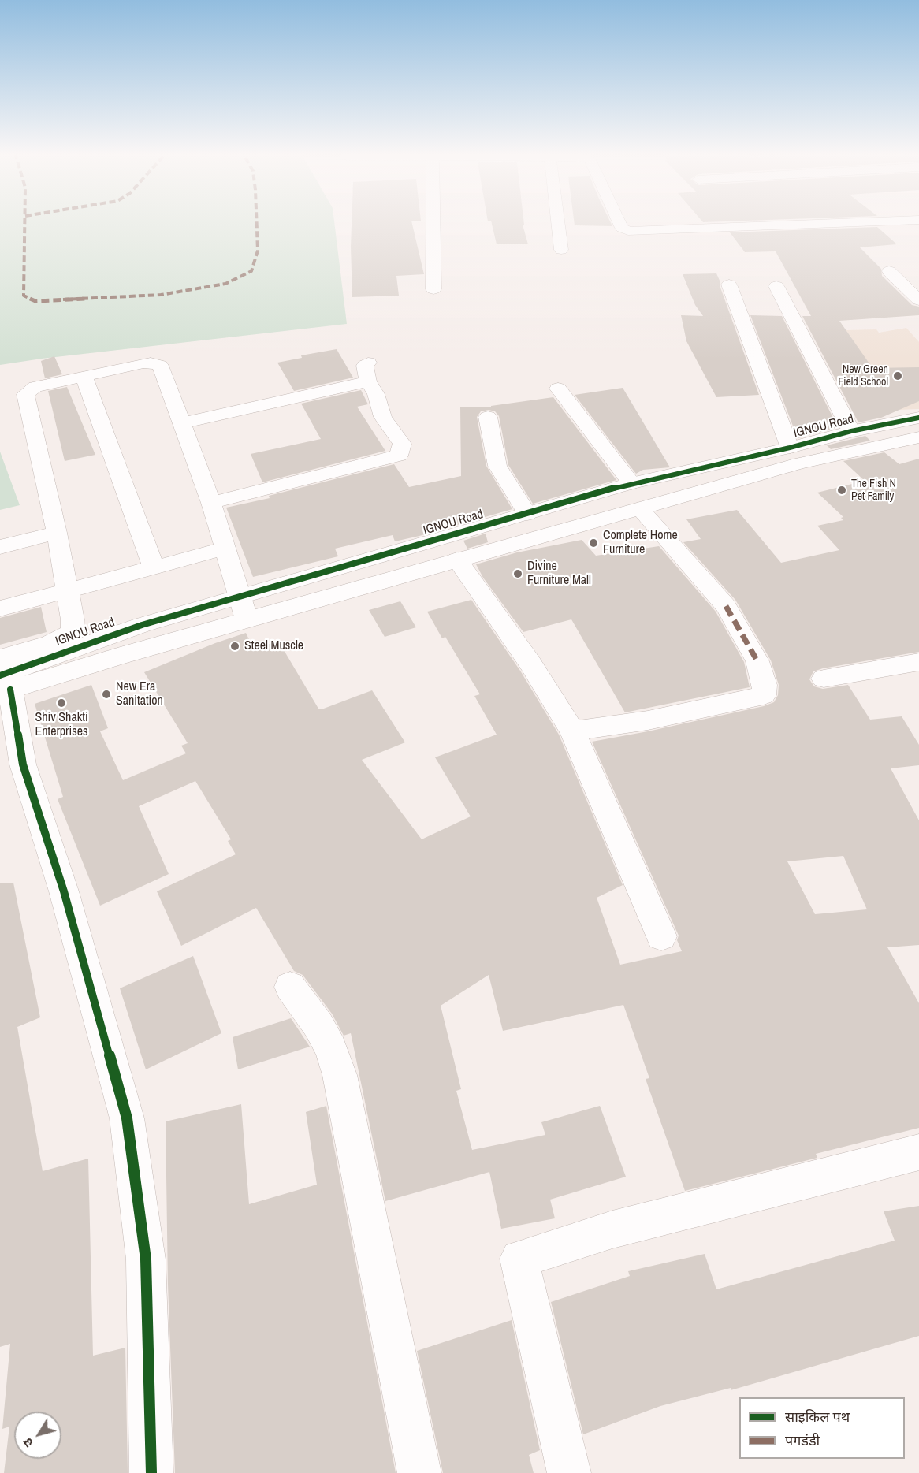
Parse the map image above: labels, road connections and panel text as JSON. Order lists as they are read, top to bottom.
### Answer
{
  "streets": {
    "street": ["IGNOU Road"]
  },
  "places": [
    "New Green Field School",
    "The Fish N Pet Family",
    "Complete Home Furniture",
    "Divine Furniture Mall",
    "Steel Muscle",
    "New Era Sanitation",
    "Shiv Shakti Enterprises"
  ],
  "legend": ["साइकिल पथ", "पगडंडी"],
  "north": "bottom left"
}
